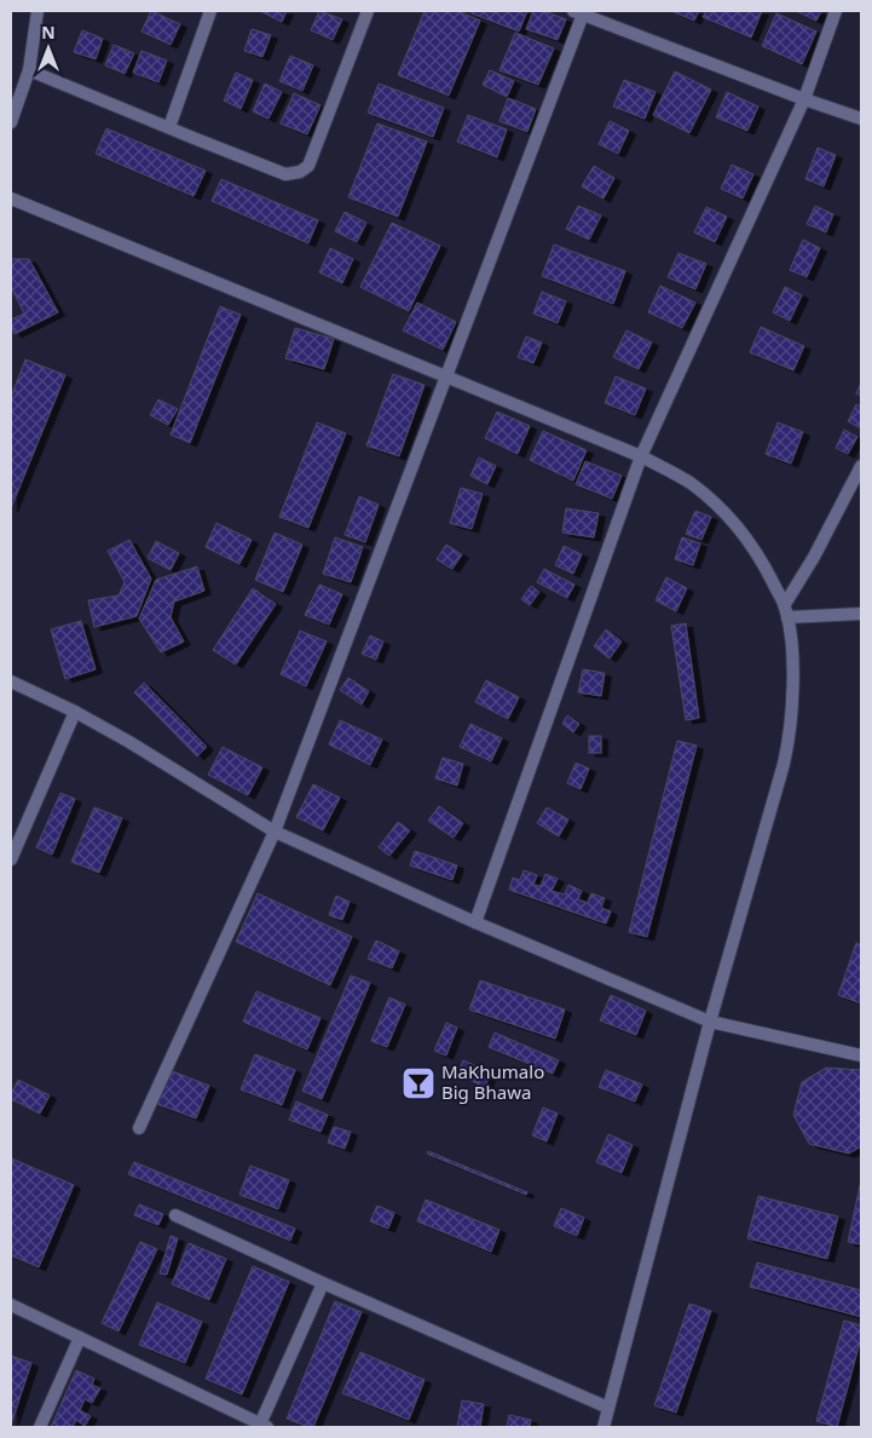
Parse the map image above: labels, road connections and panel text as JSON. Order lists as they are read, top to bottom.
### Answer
{
  "places": {
    "bar": ["MaKhumalo Big Bhawa"]
  },
  "north": "top"
}
